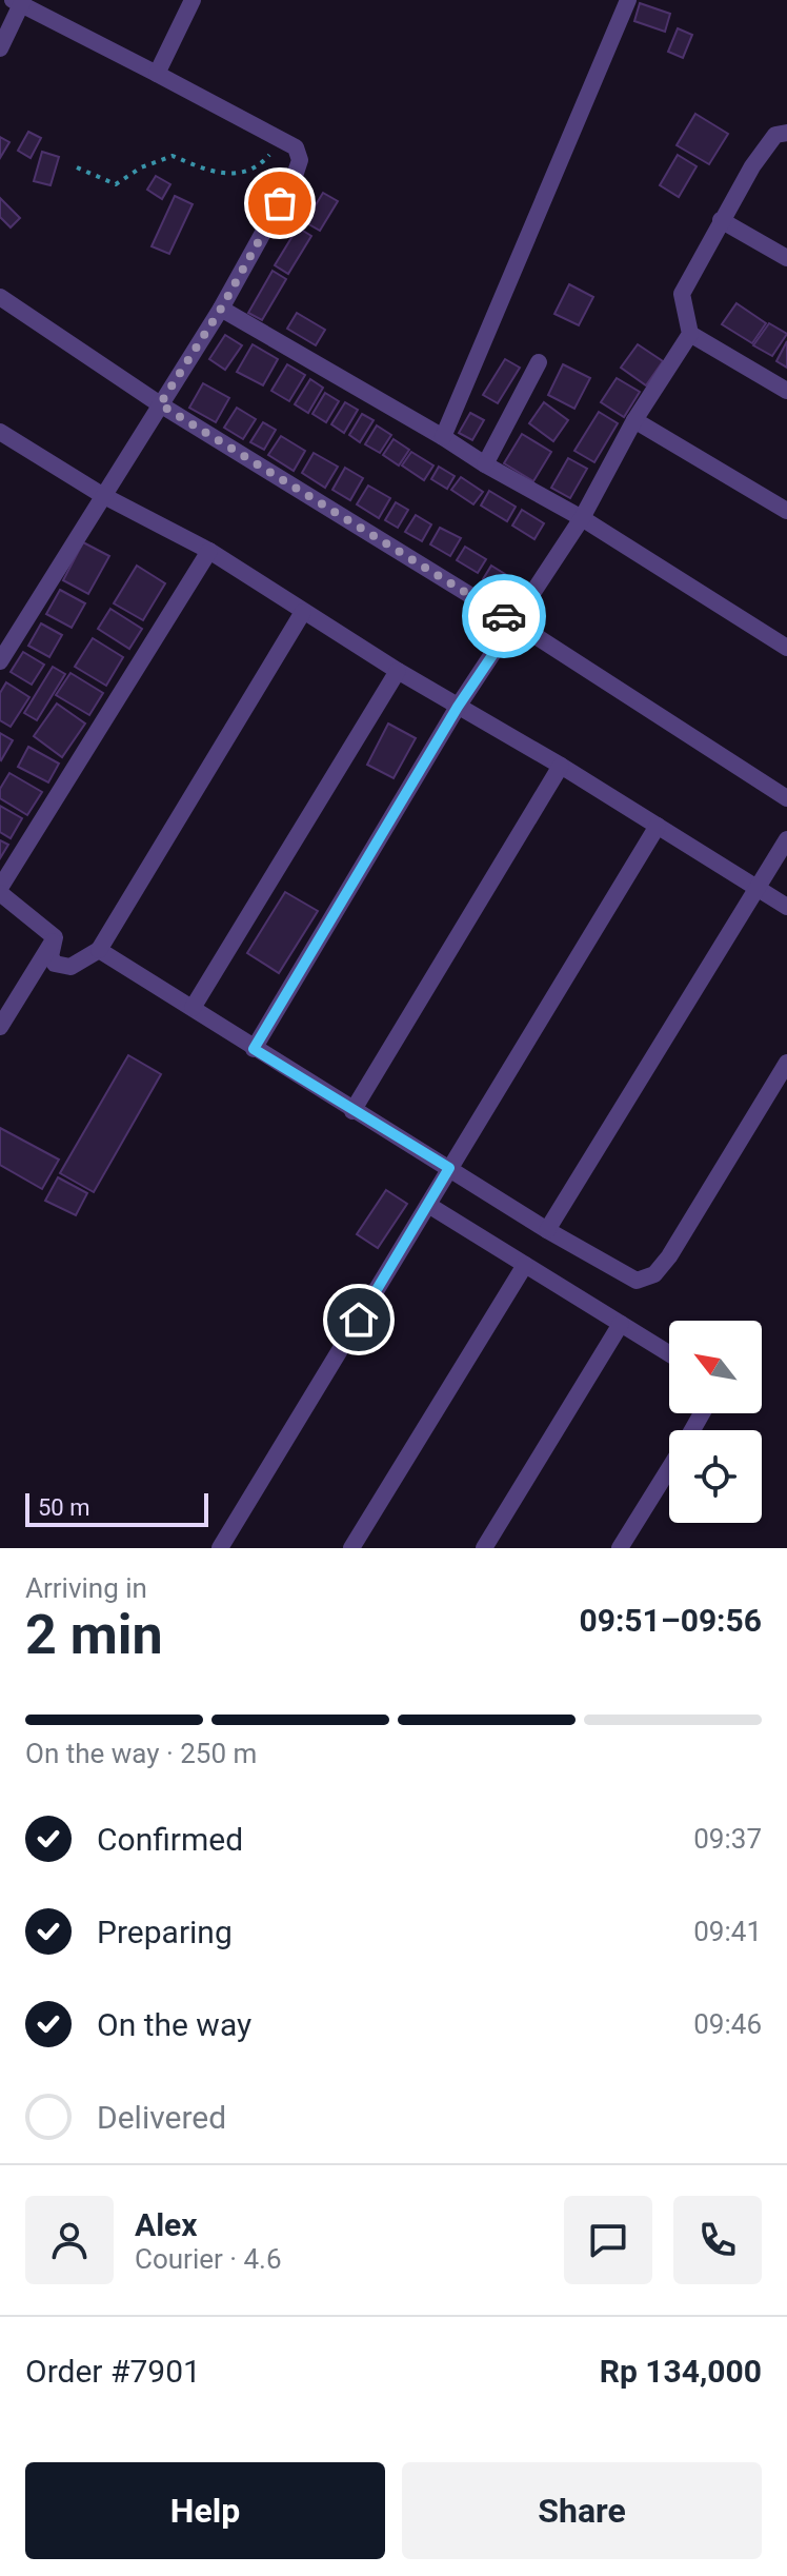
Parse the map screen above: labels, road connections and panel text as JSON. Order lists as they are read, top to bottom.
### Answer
{
  "scale_bar": "50 m",
  "north": "top left",
  "page": {
    "scale": "50 m",
    "heading": ["2 min", "Arriving in", "09:51–09:56"],
    "panel": [
      "Alex",
      "Courier · 4.6",
      "Order #7901",
      "Rp 134,000"
    ],
    "bar": "On the way · 250 m",
    "list": [
      ["Confirmed", "09:37"],
      ["Preparing", "09:41"],
      ["On the way", "09:46"],
      "Delivered"
    ],
    "buttons": ["Help", "Share"]
  }
}
